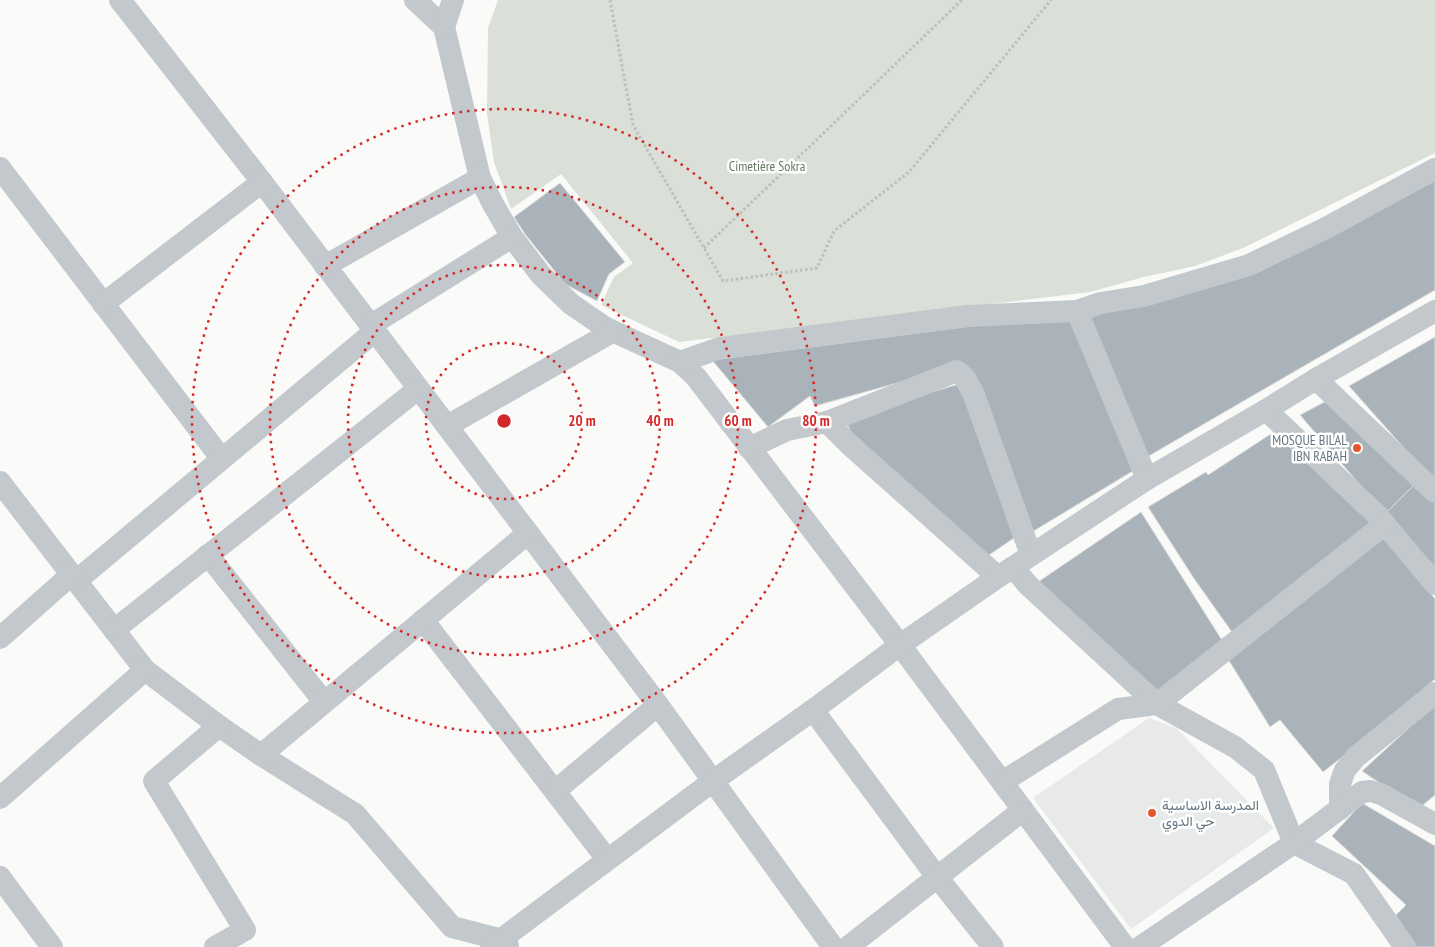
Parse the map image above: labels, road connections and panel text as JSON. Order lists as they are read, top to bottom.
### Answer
{
  "parks": ["Cimetière Sokra"],
  "places": ["MOSQUE BILAL IBN RABAH", "المدرسة الاساسية حي الدوي"],
  "rings": [
    "20 m",
    "40 m",
    "60 m",
    "80 m"
  ]
}
